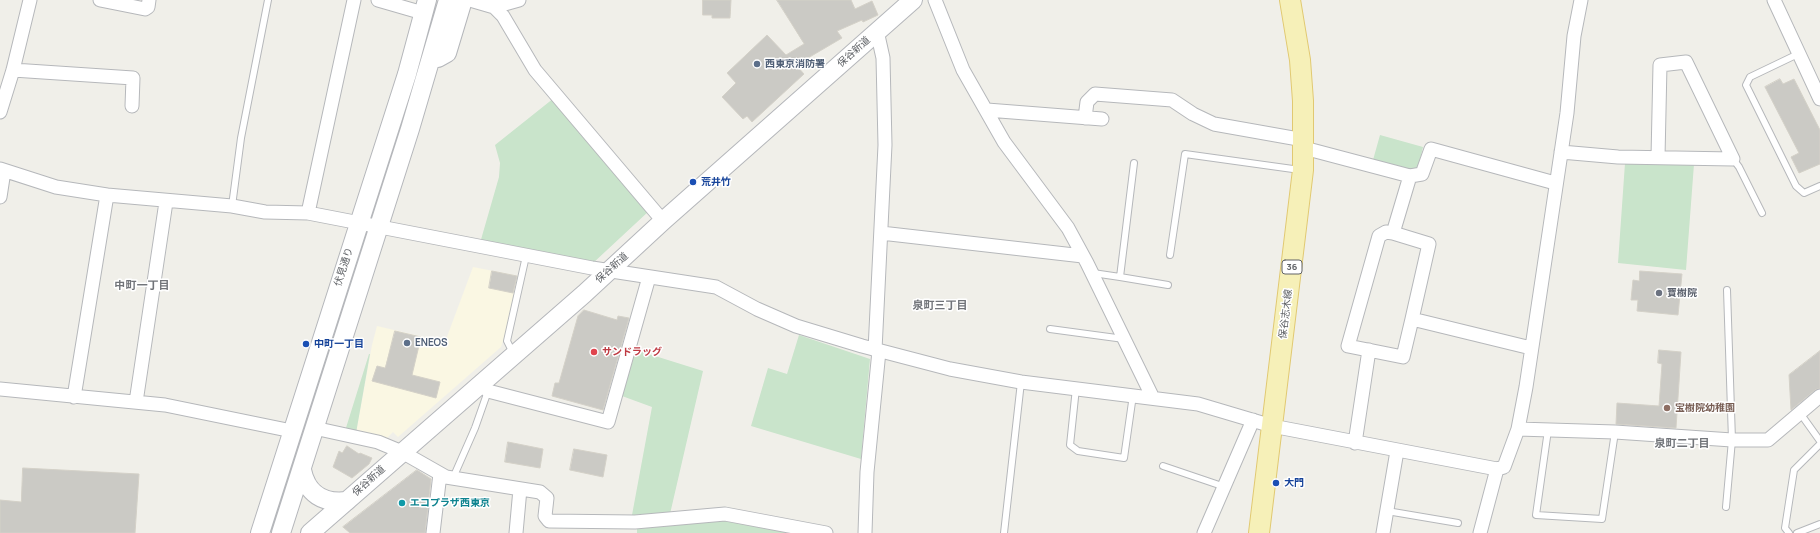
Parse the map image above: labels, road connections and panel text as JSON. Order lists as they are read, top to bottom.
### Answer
{
  "streets": {
    "main road": [
      "保谷新道",
      "伏見通り",
      "36",
      "保谷志木線"
    ]
  },
  "districts": ["中町一丁目", "泉町三丁目", "泉町二丁目"],
  "places": [
    "西東京消防署",
    "荒井竹",
    "寶樹院",
    "ENEOS",
    "中町一丁目",
    "サンドラッグ",
    "宝樹院幼稚園",
    "大門",
    "エコプラザ西東京"
  ]
}
